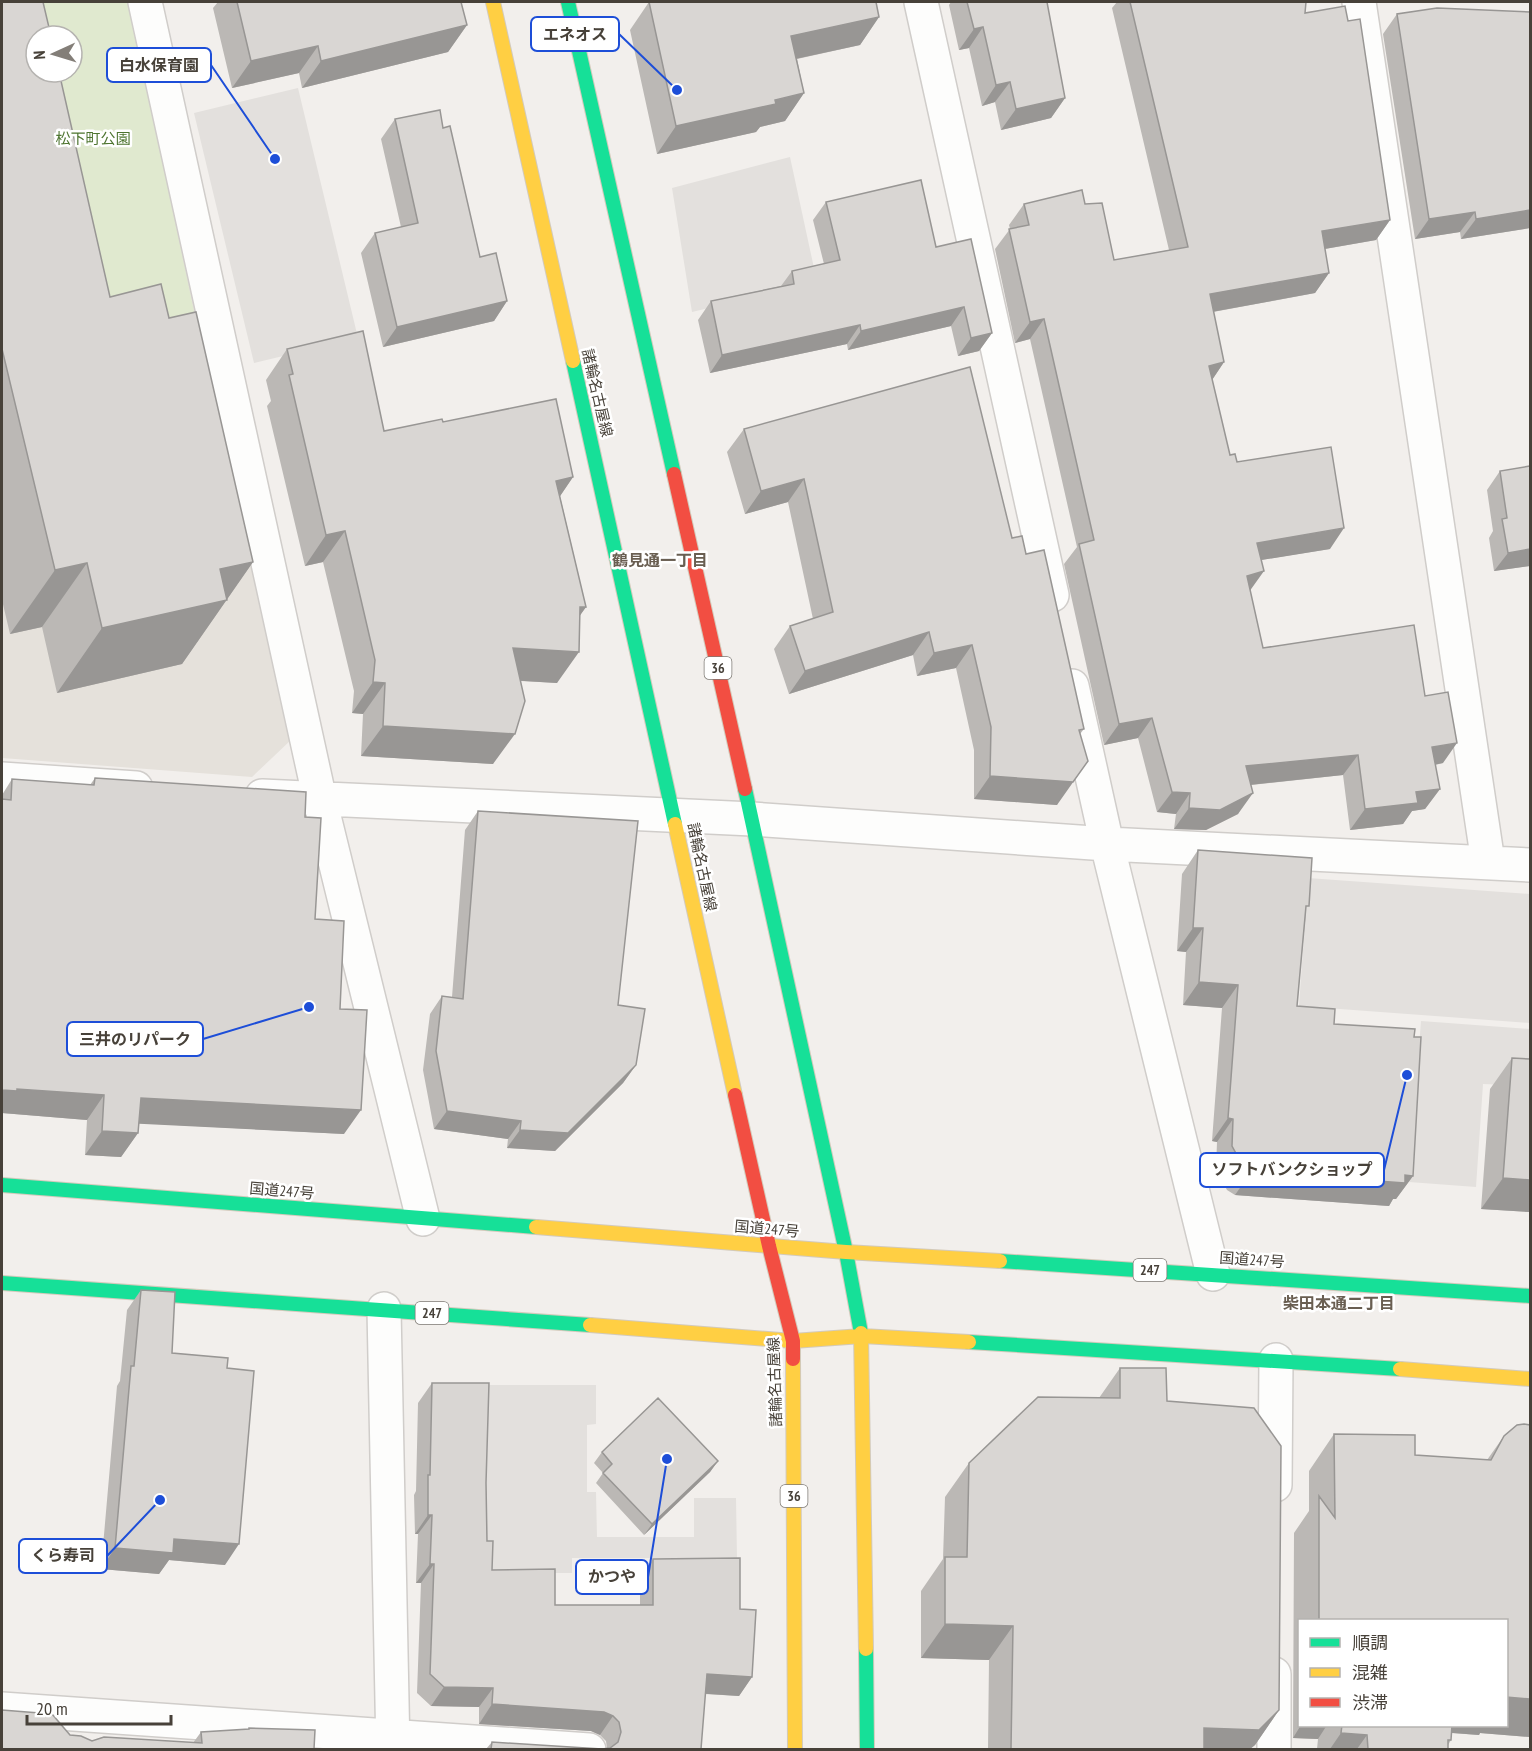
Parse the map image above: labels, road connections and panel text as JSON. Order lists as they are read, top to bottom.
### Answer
{
  "streets": {
    "main road": [
      "諸輪名古屋線",
      "36",
      "国道247号",
      "247"
    ]
  },
  "crossings": [
    ["諸輪名古屋線", "国道247号"],
    ["諸輪名古屋線", "247"],
    ["36", "国道247号"],
    ["36", "247"]
  ],
  "districts": ["鶴見通一丁目", "柴田本通二丁目"],
  "parks": ["松下町公園"],
  "places": [
    "エネオス",
    "白水保育園",
    "三井のリパーク",
    "ソフトバンクショップ",
    "かつや",
    "くら寿司"
  ],
  "legend": ["順調", "混雑", "渋滞"],
  "scale_bar": "20 m",
  "north": "left"
}
